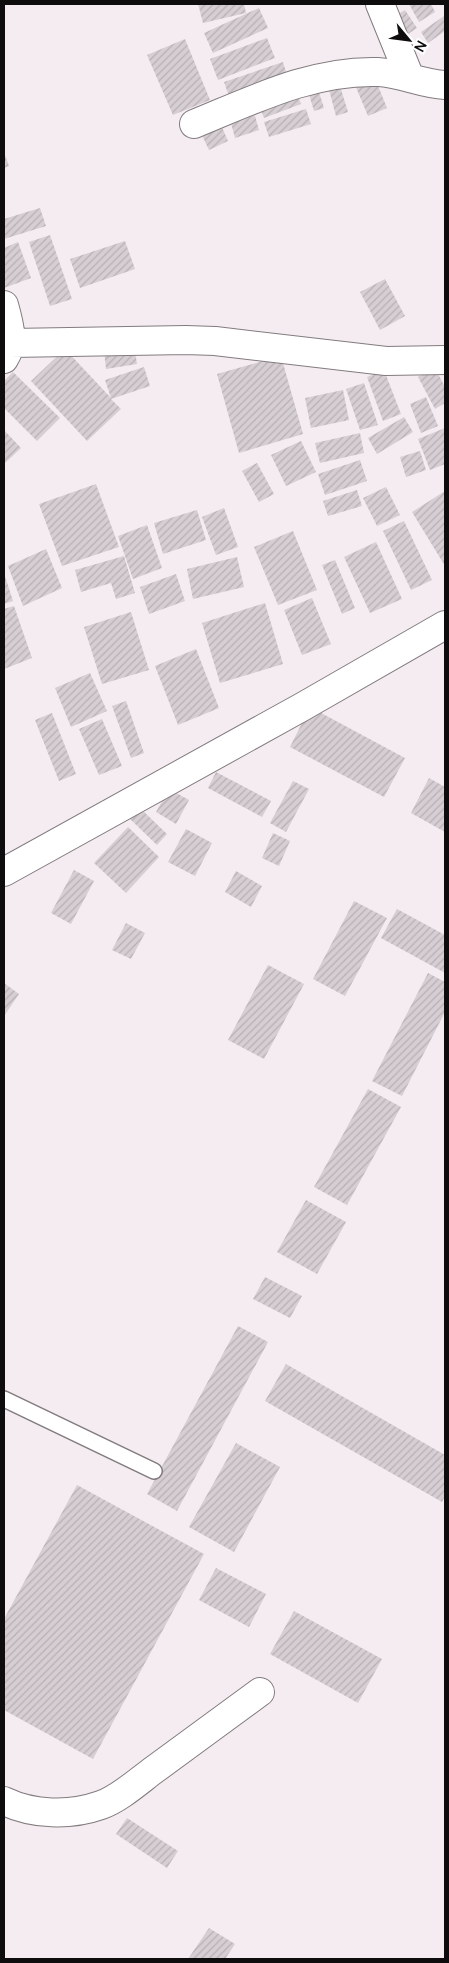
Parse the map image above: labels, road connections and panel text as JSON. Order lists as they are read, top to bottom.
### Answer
{
  "north": "bottom right"
}
